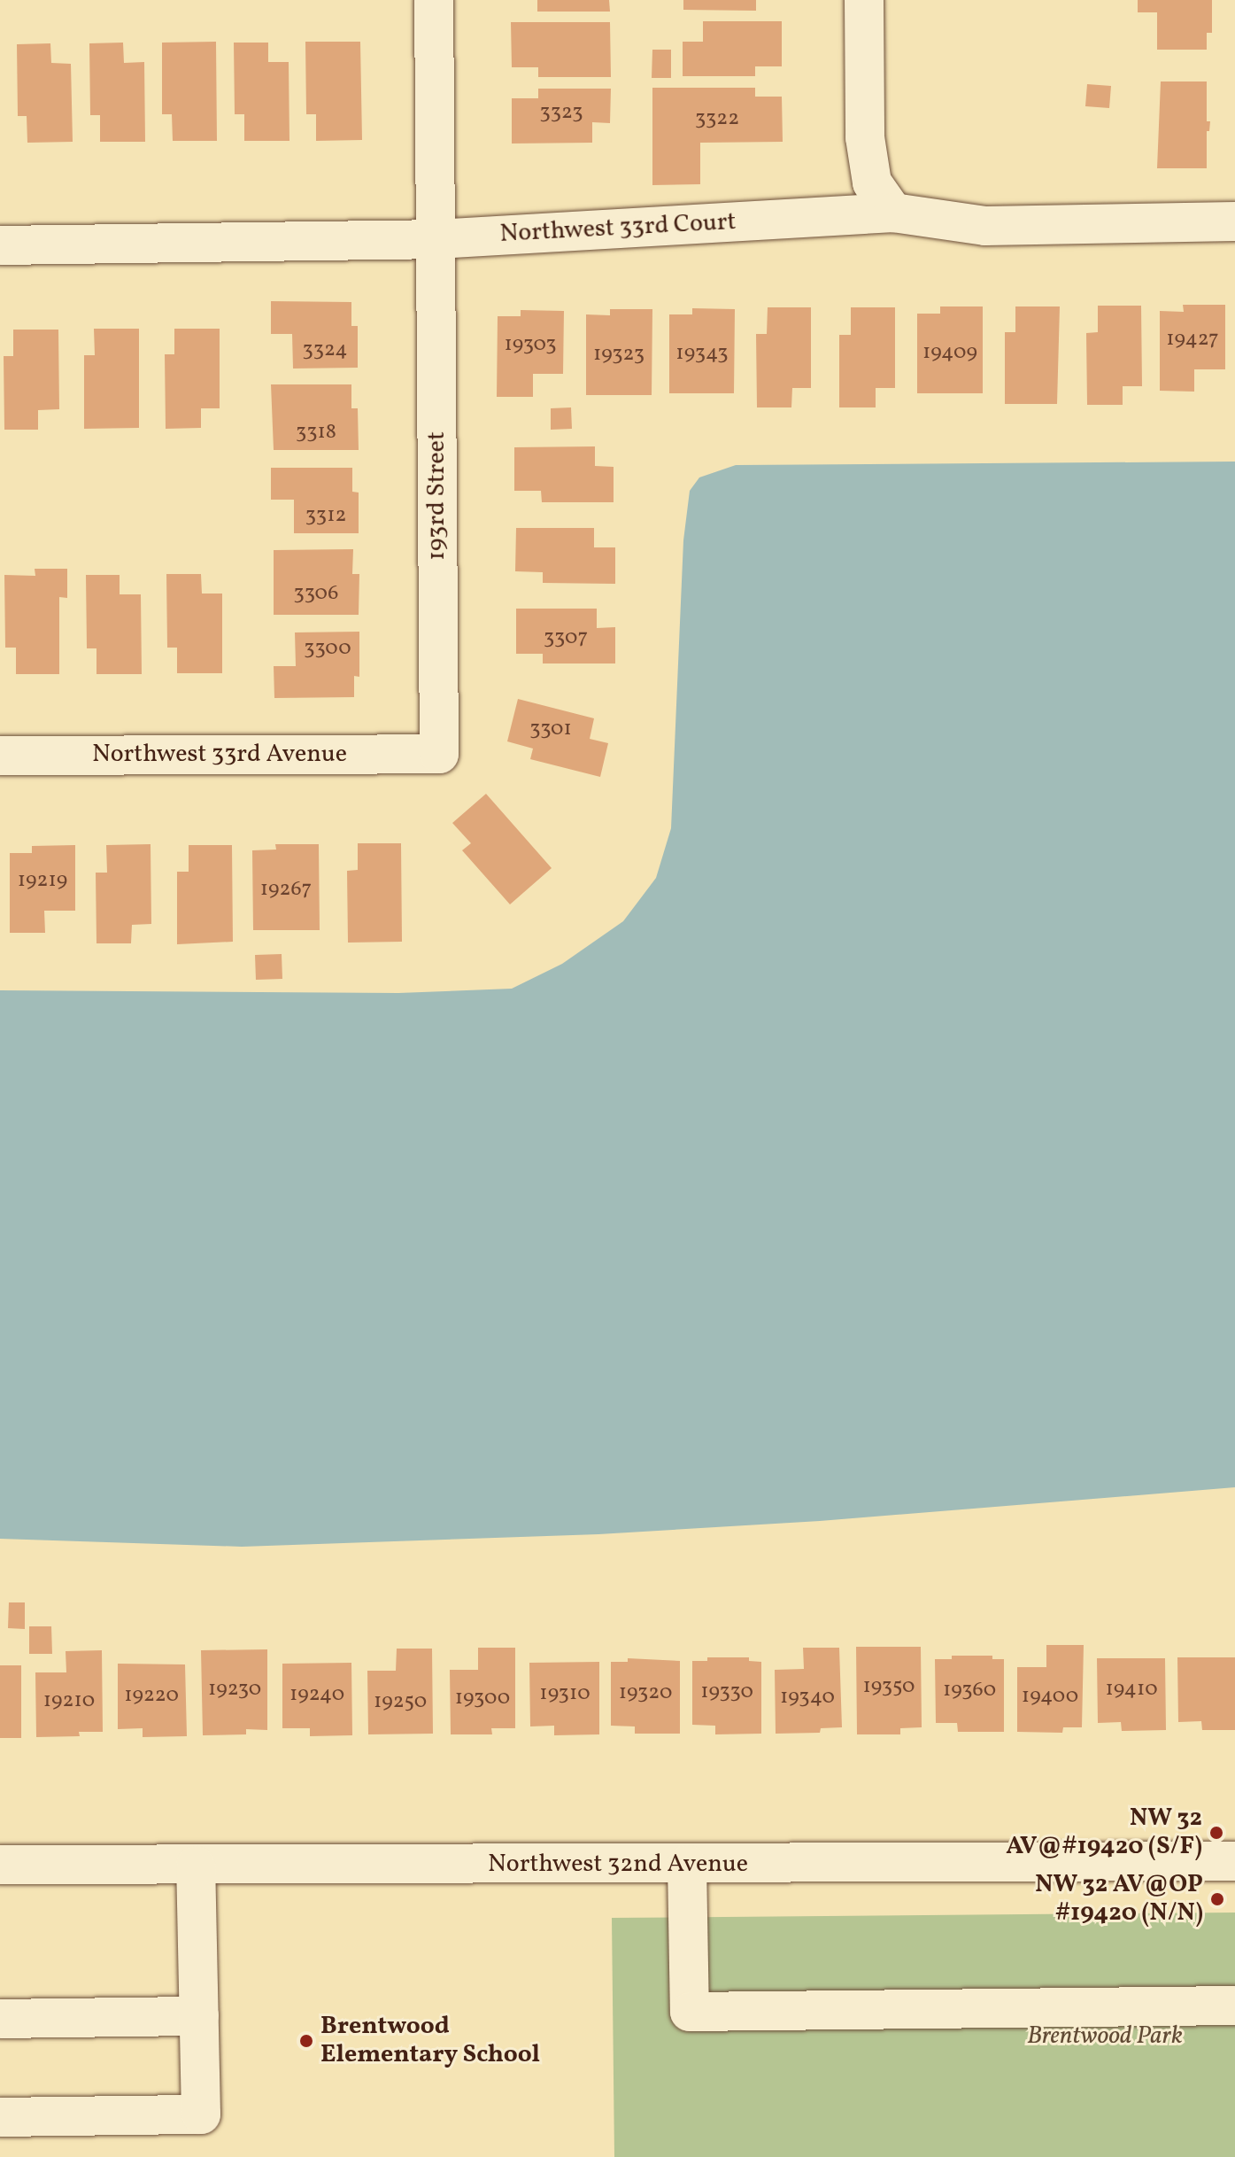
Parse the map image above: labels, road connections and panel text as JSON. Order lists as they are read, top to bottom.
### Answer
{
  "streets": {
    "street": [
      "Northwest 33rd Court",
      "193rd Street",
      "Northwest 33rd Avenue",
      "Northwest 32nd Avenue"
    ]
  },
  "crossings": [
    ["Northwest 33rd Court", "193rd Street"],
    ["193rd Street", "Northwest 33rd Avenue"]
  ],
  "parks": ["Brentwood Park"],
  "places": ["NW 32 AV@#19420 (S/F)", "NW 32 AV@OP #19420 (N/N)", "Brentwood Elementary School"],
  "house_numbers": [
    "3323",
    "3322",
    "19427",
    "19303",
    "3324",
    "19409",
    "19343",
    "19323",
    "3318",
    "3312",
    "3306",
    "3307",
    "3300",
    "3301",
    "19219",
    "19267",
    "19350",
    "19230",
    "19410",
    "19360",
    "19330",
    "19320",
    "19310",
    "19240",
    "19220",
    "19400",
    "19340",
    "19300",
    "19210",
    "19250"
  ]
}
